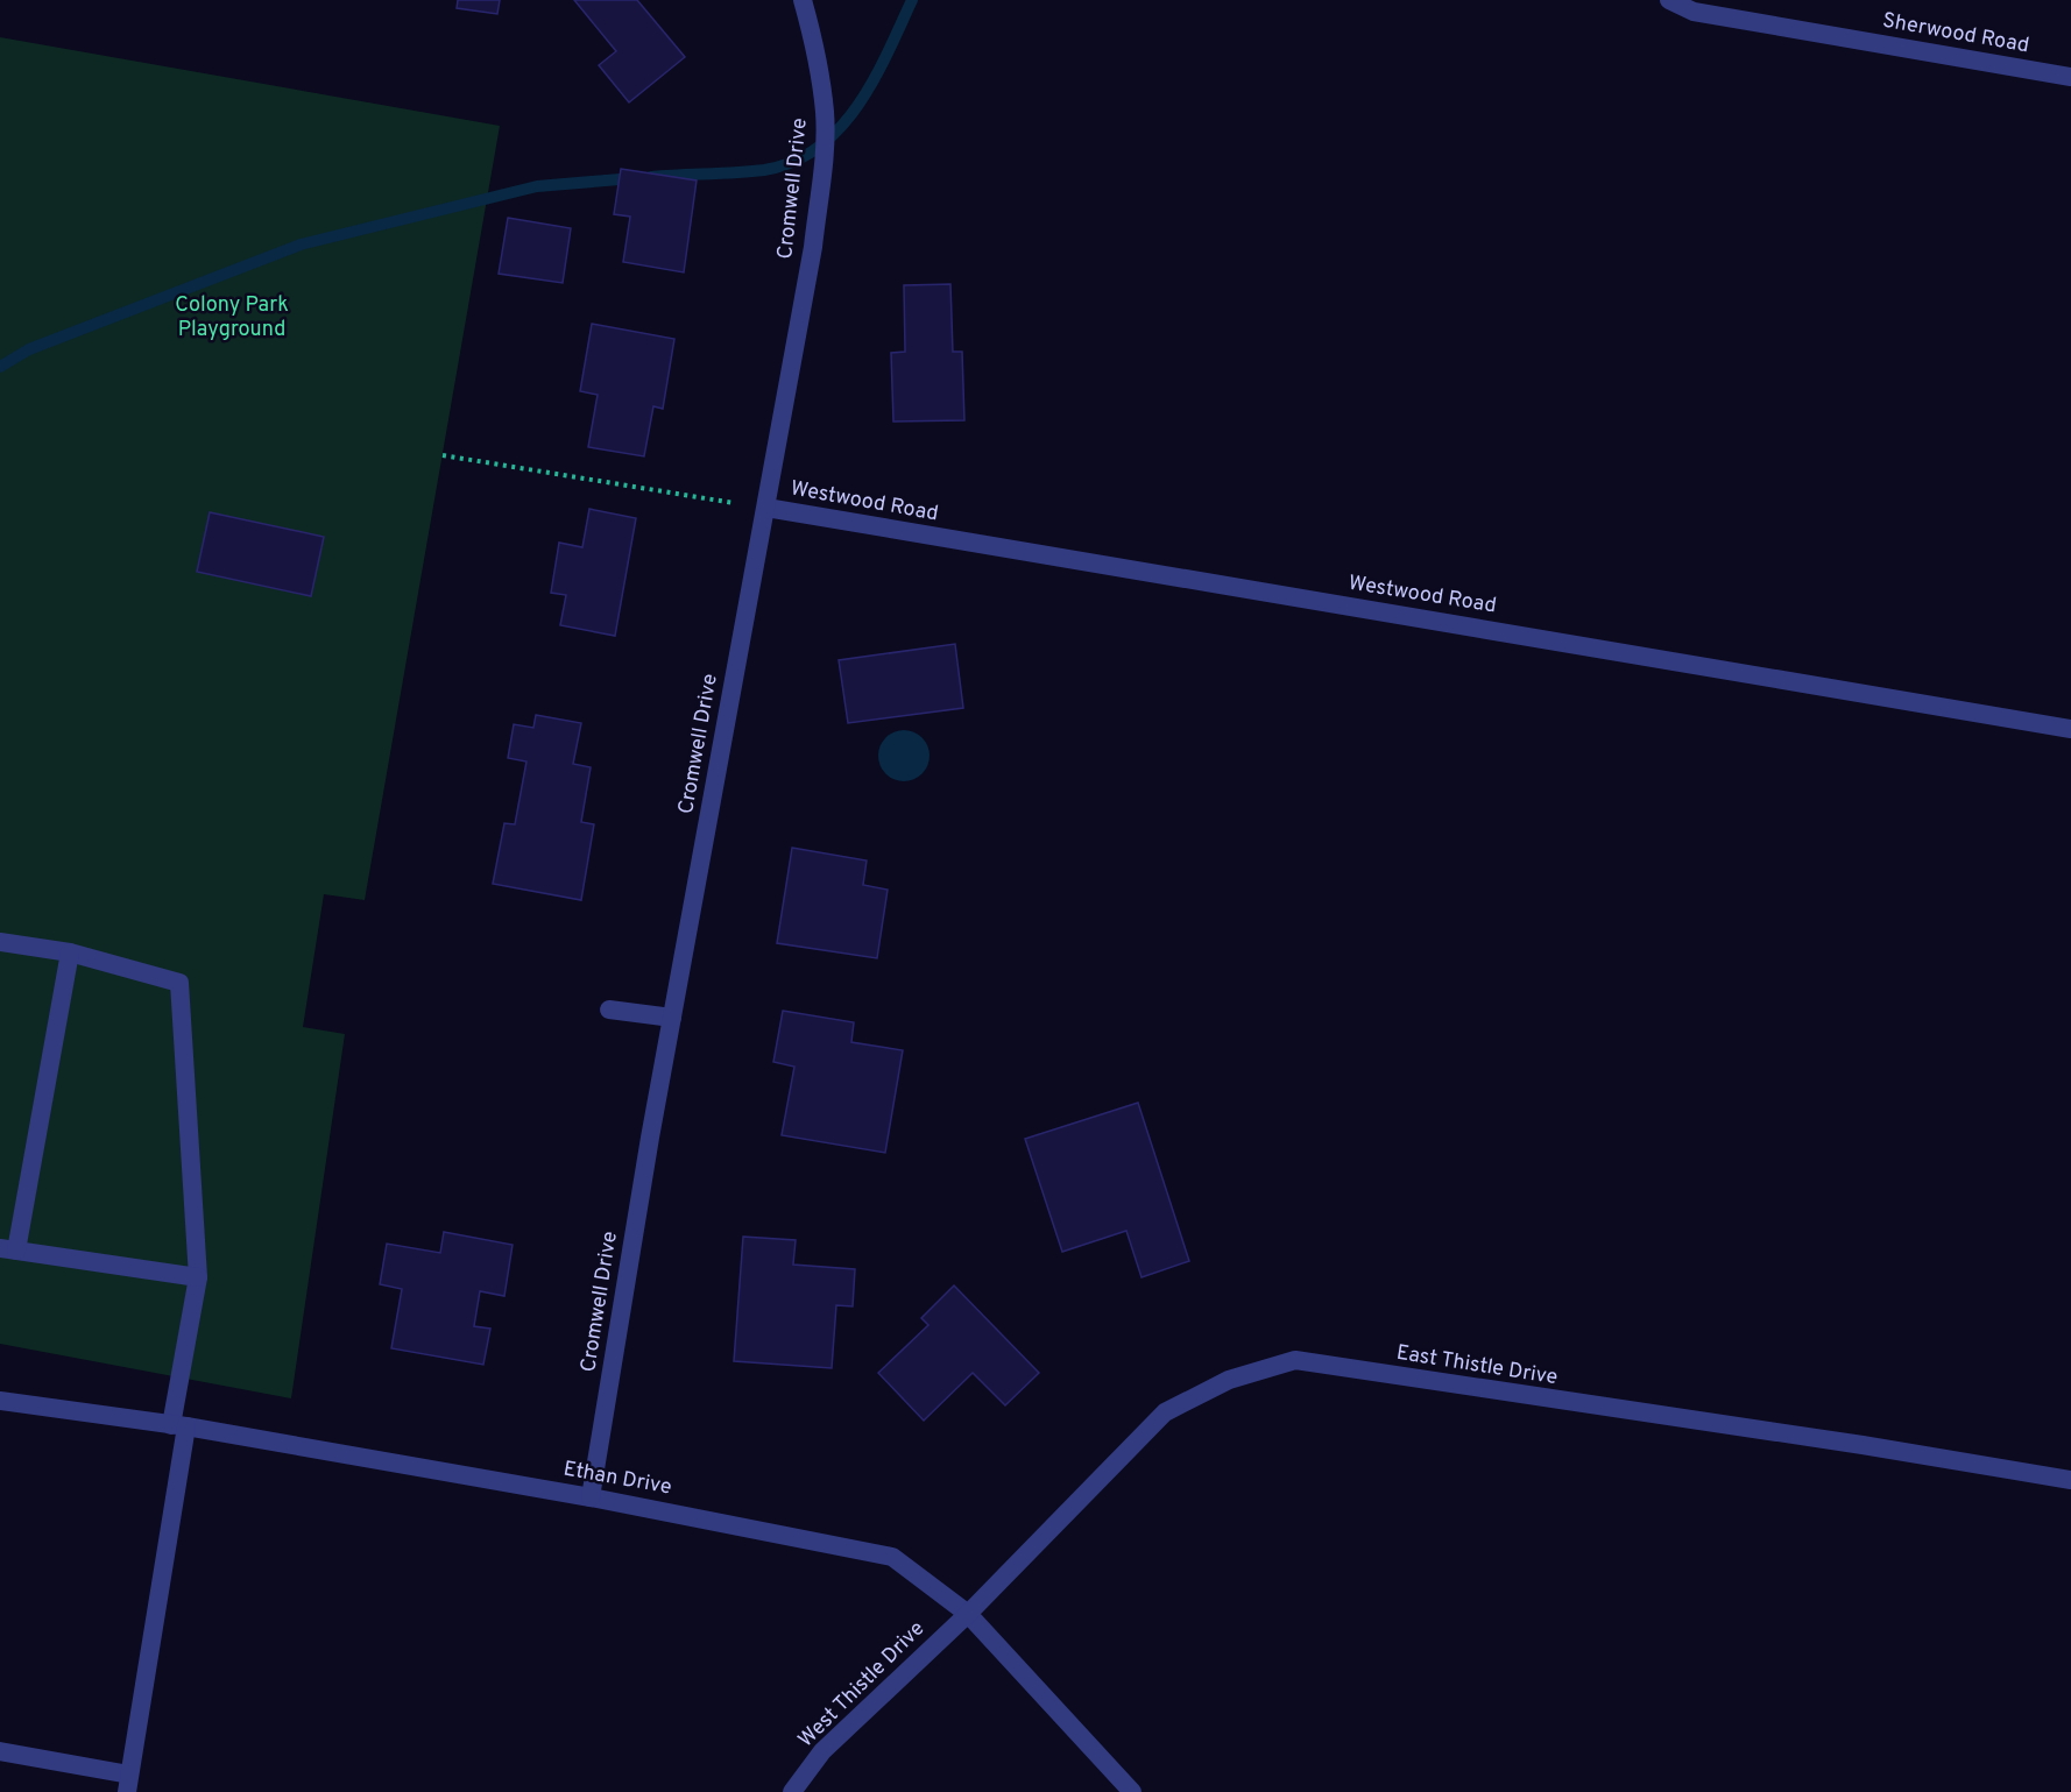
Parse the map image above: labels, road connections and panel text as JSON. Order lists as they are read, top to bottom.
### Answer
{
  "streets": {
    "street": [
      "Sherwood Road",
      "Cromwell Drive",
      "Westwood Road",
      "East Thistle Drive",
      "Ethan Drive",
      "West Thistle Drive"
    ]
  },
  "crossings": [
    ["Cromwell Drive", "Westwood Road"],
    ["Cromwell Drive", "Ethan Drive"],
    ["East Thistle Drive", "Ethan Drive"],
    ["East Thistle Drive", "West Thistle Drive"],
    ["Ethan Drive", "West Thistle Drive"]
  ],
  "parks": ["Colony Park Playground"]
}
